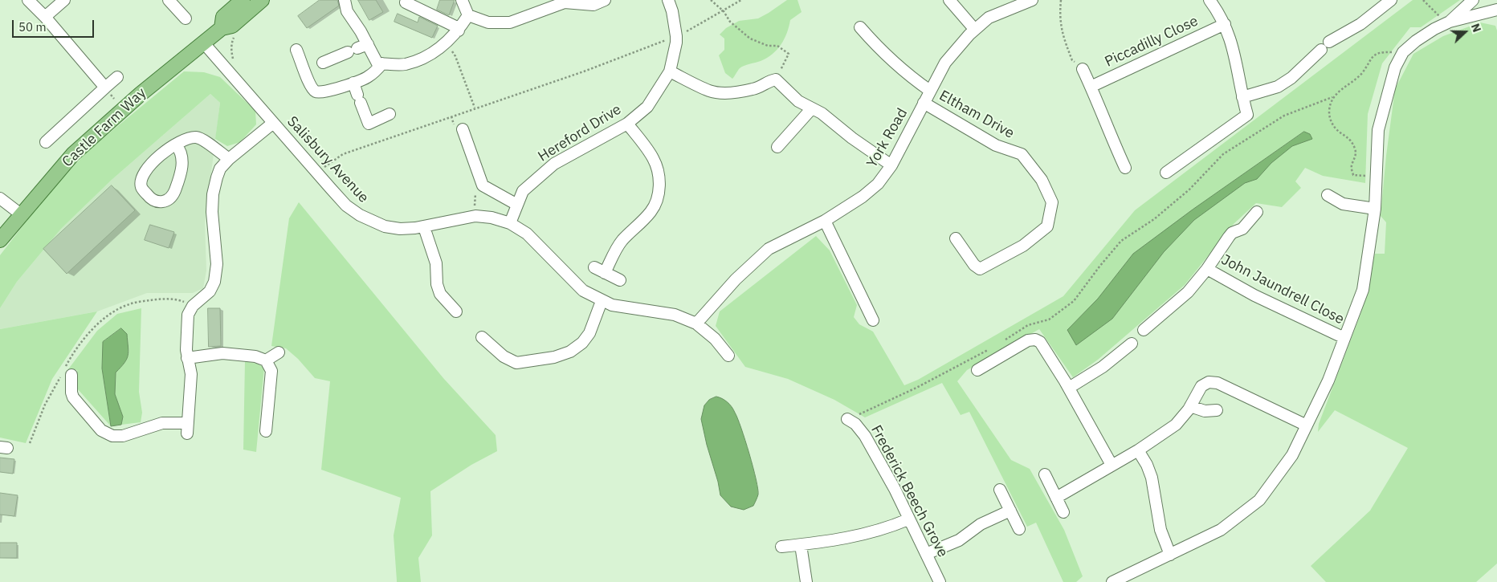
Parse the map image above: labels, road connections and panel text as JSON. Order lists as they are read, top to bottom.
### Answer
{
  "streets": {
    "main road": ["Castle Farm Way"],
    "street": [
      "Piccadilly Close",
      "Eltham Drive",
      "Hereford Drive",
      "York Road",
      "Salisbury Avenue",
      "John Jaundrell Close",
      "Frederick Beech Grove"
    ]
  },
  "crossings": [
    ["Eltham Drive", "York Road"],
    ["Castle Farm Way", "Salisbury Avenue"],
    ["Hereford Drive", "Salisbury Avenue"],
    ["York Road", "Salisbury Avenue"]
  ],
  "scale_bar": "50 m",
  "north": "right"
}
